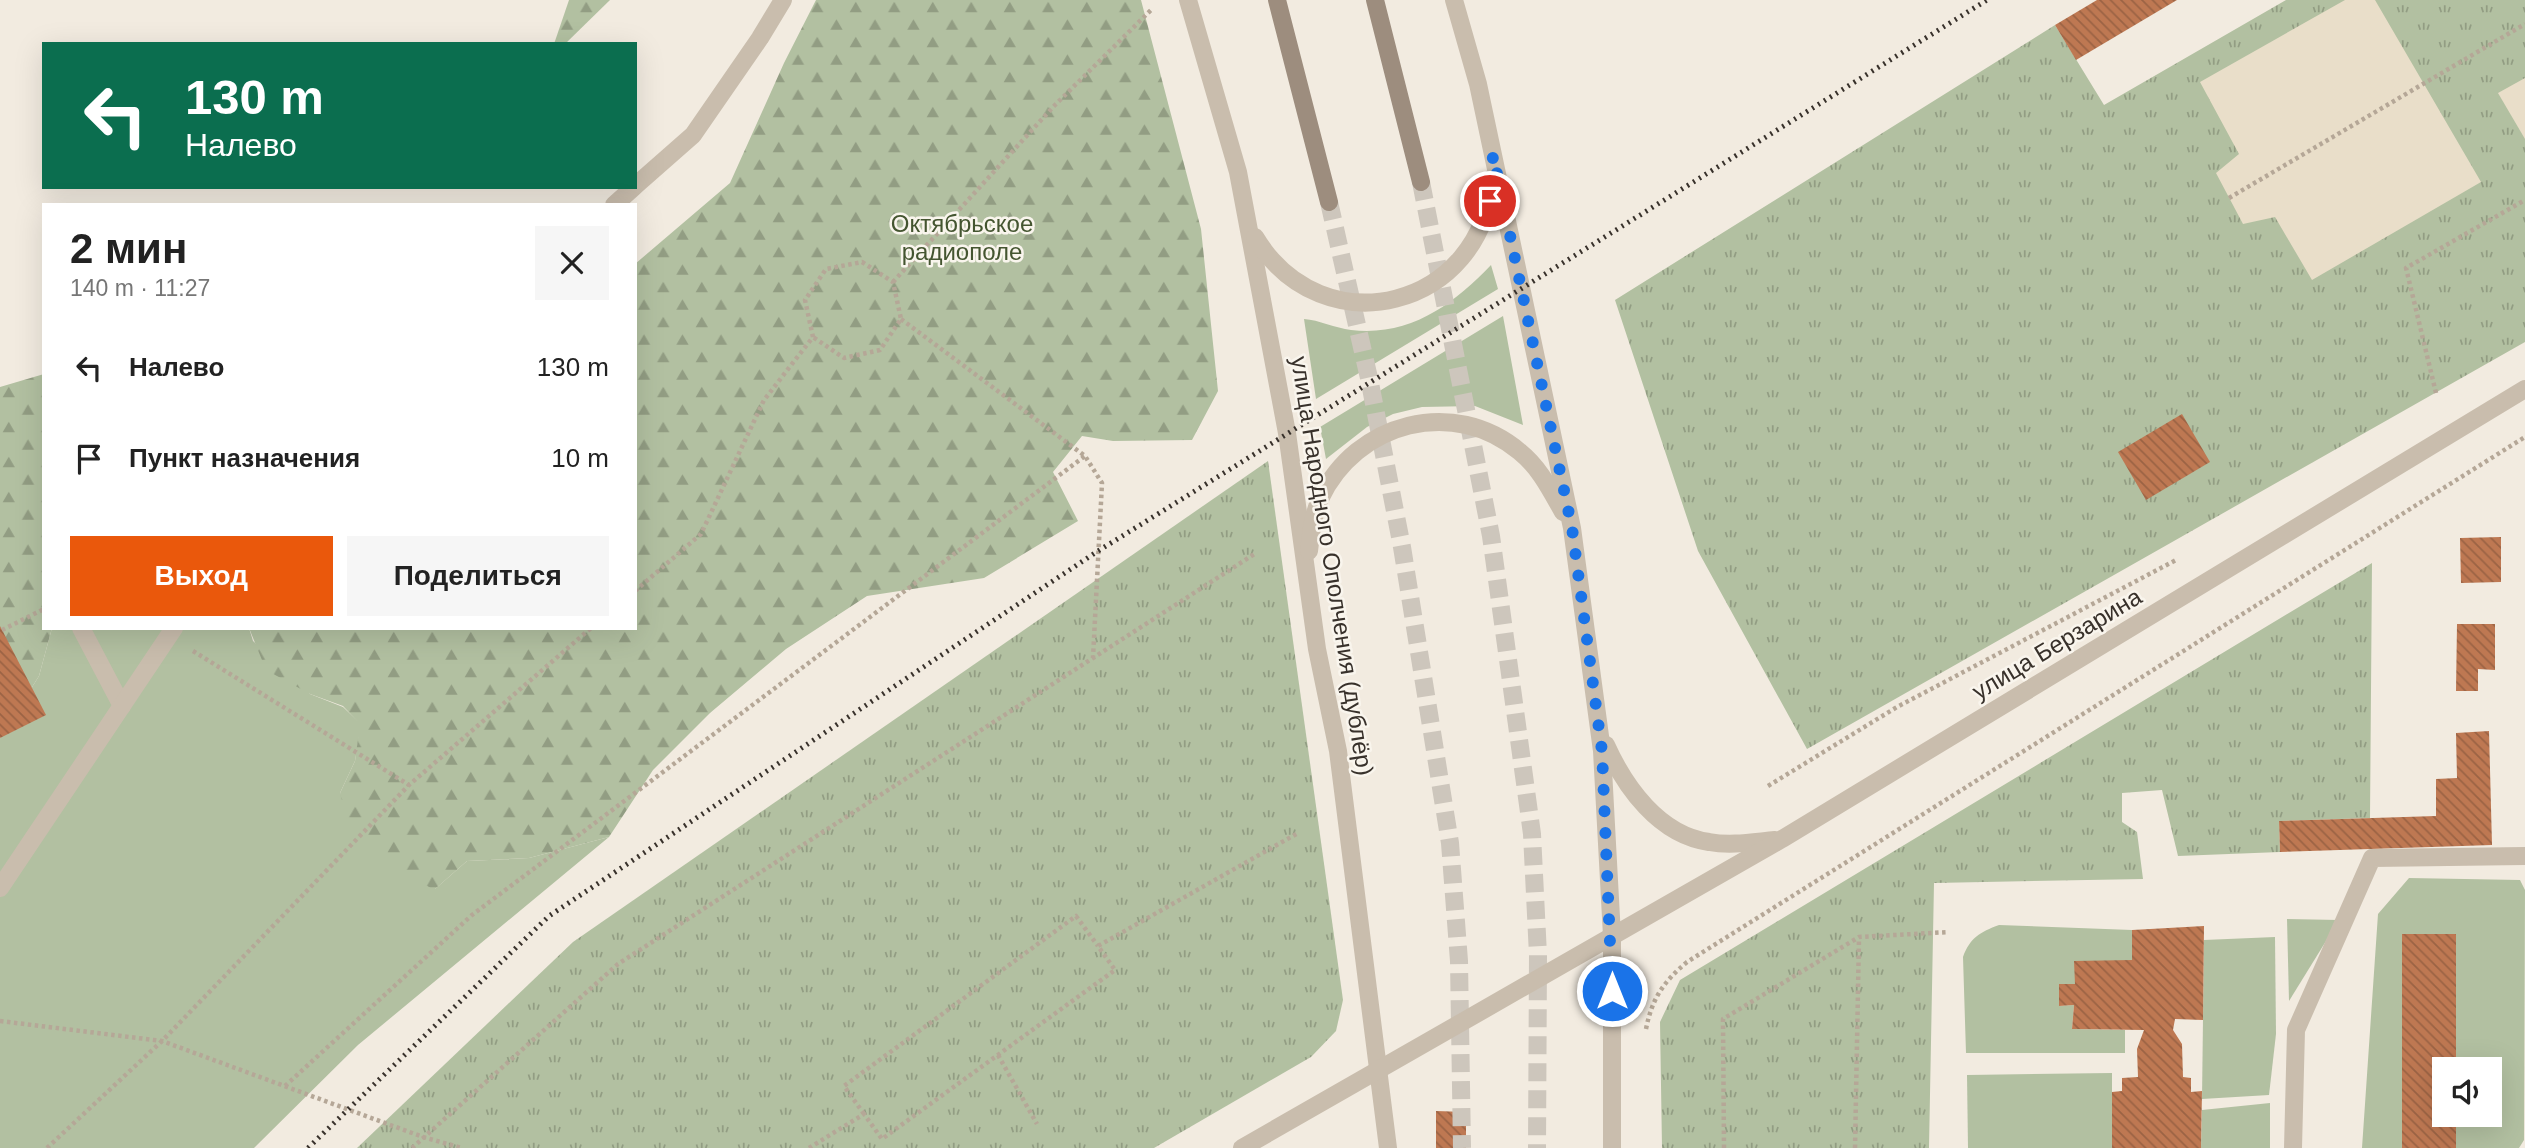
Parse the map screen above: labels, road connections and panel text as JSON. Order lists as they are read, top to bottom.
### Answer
{
  "streets": {
    "street": ["улица Народного Ополчения (дублёр)", "улица Берзарина"]
  },
  "crossings": [
    ["улица Народного Ополчения (дублёр)", "улица Берзарина"]
  ],
  "parks": ["Октябрьское радиополе"],
  "page": {
    "turn": ["130 m", "Налево"],
    "heading": ["2 мин", "140 m · 11:27"],
    "list": [
      {
        "name": "Налево",
        "value": "130 m"
      },
      {
        "name": "Пункт назначения",
        "value": "10 m"
      }
    ],
    "buttons": ["Выход", "Поделиться"]
  }
}
